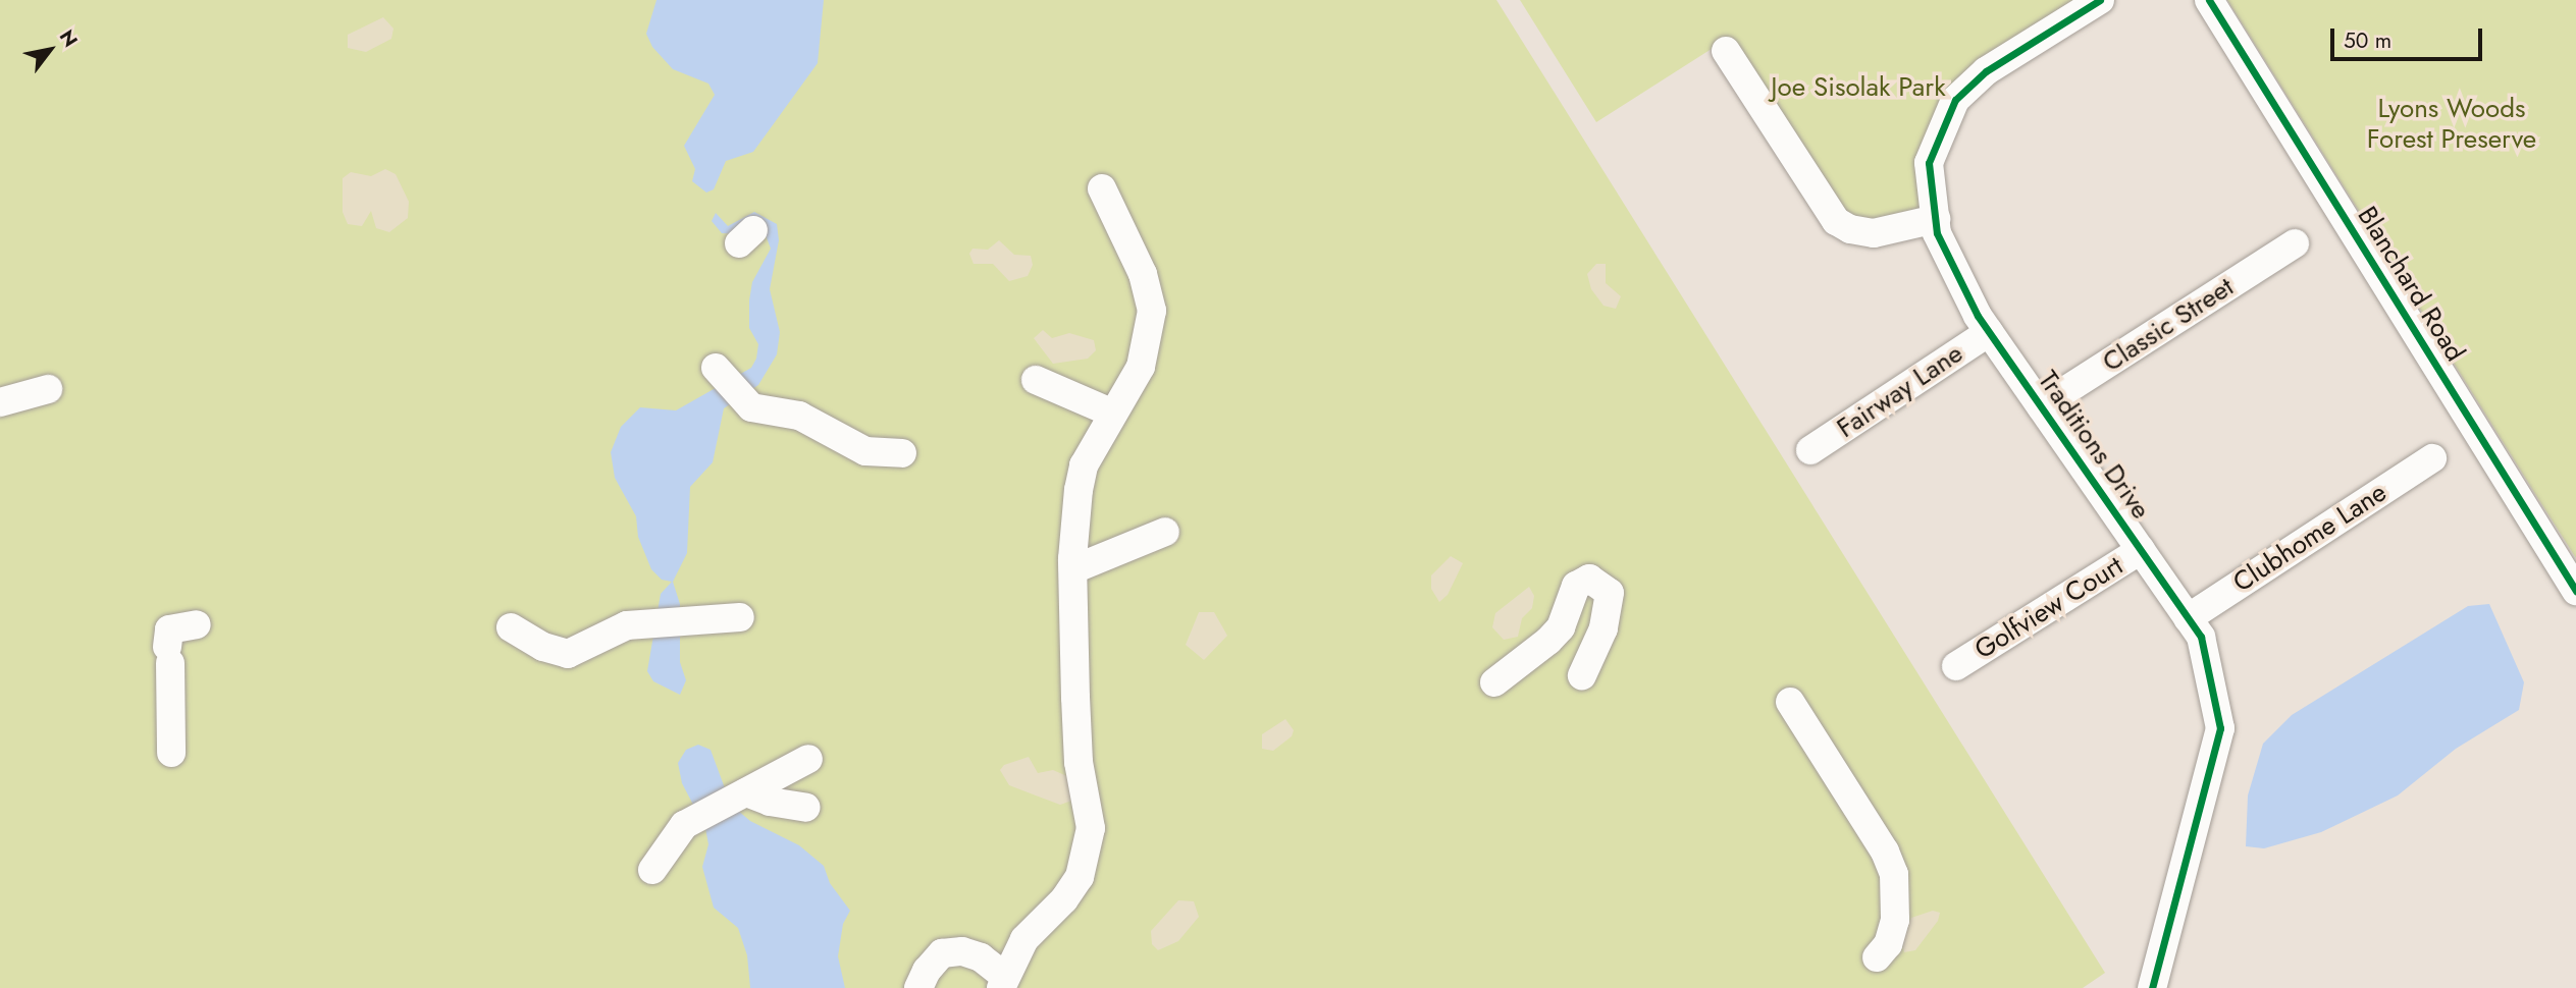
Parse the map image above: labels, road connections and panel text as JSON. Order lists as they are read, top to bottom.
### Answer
{
  "streets": {
    "street": [
      "Blanchard Road",
      "Classic Street",
      "Fairway Lane",
      "Traditions Drive",
      "Clubhome Lane",
      "Golfview Court"
    ]
  },
  "crossings": [
    ["Classic Street", "Traditions Drive"],
    ["Fairway Lane", "Traditions Drive"],
    ["Traditions Drive", "Clubhome Lane"],
    ["Traditions Drive", "Golfview Court"]
  ],
  "parks": ["Joe Sisolak Park", "Lyons Woods Forest Preserve"],
  "scale_bar": "50 m",
  "north": "top right"
}
